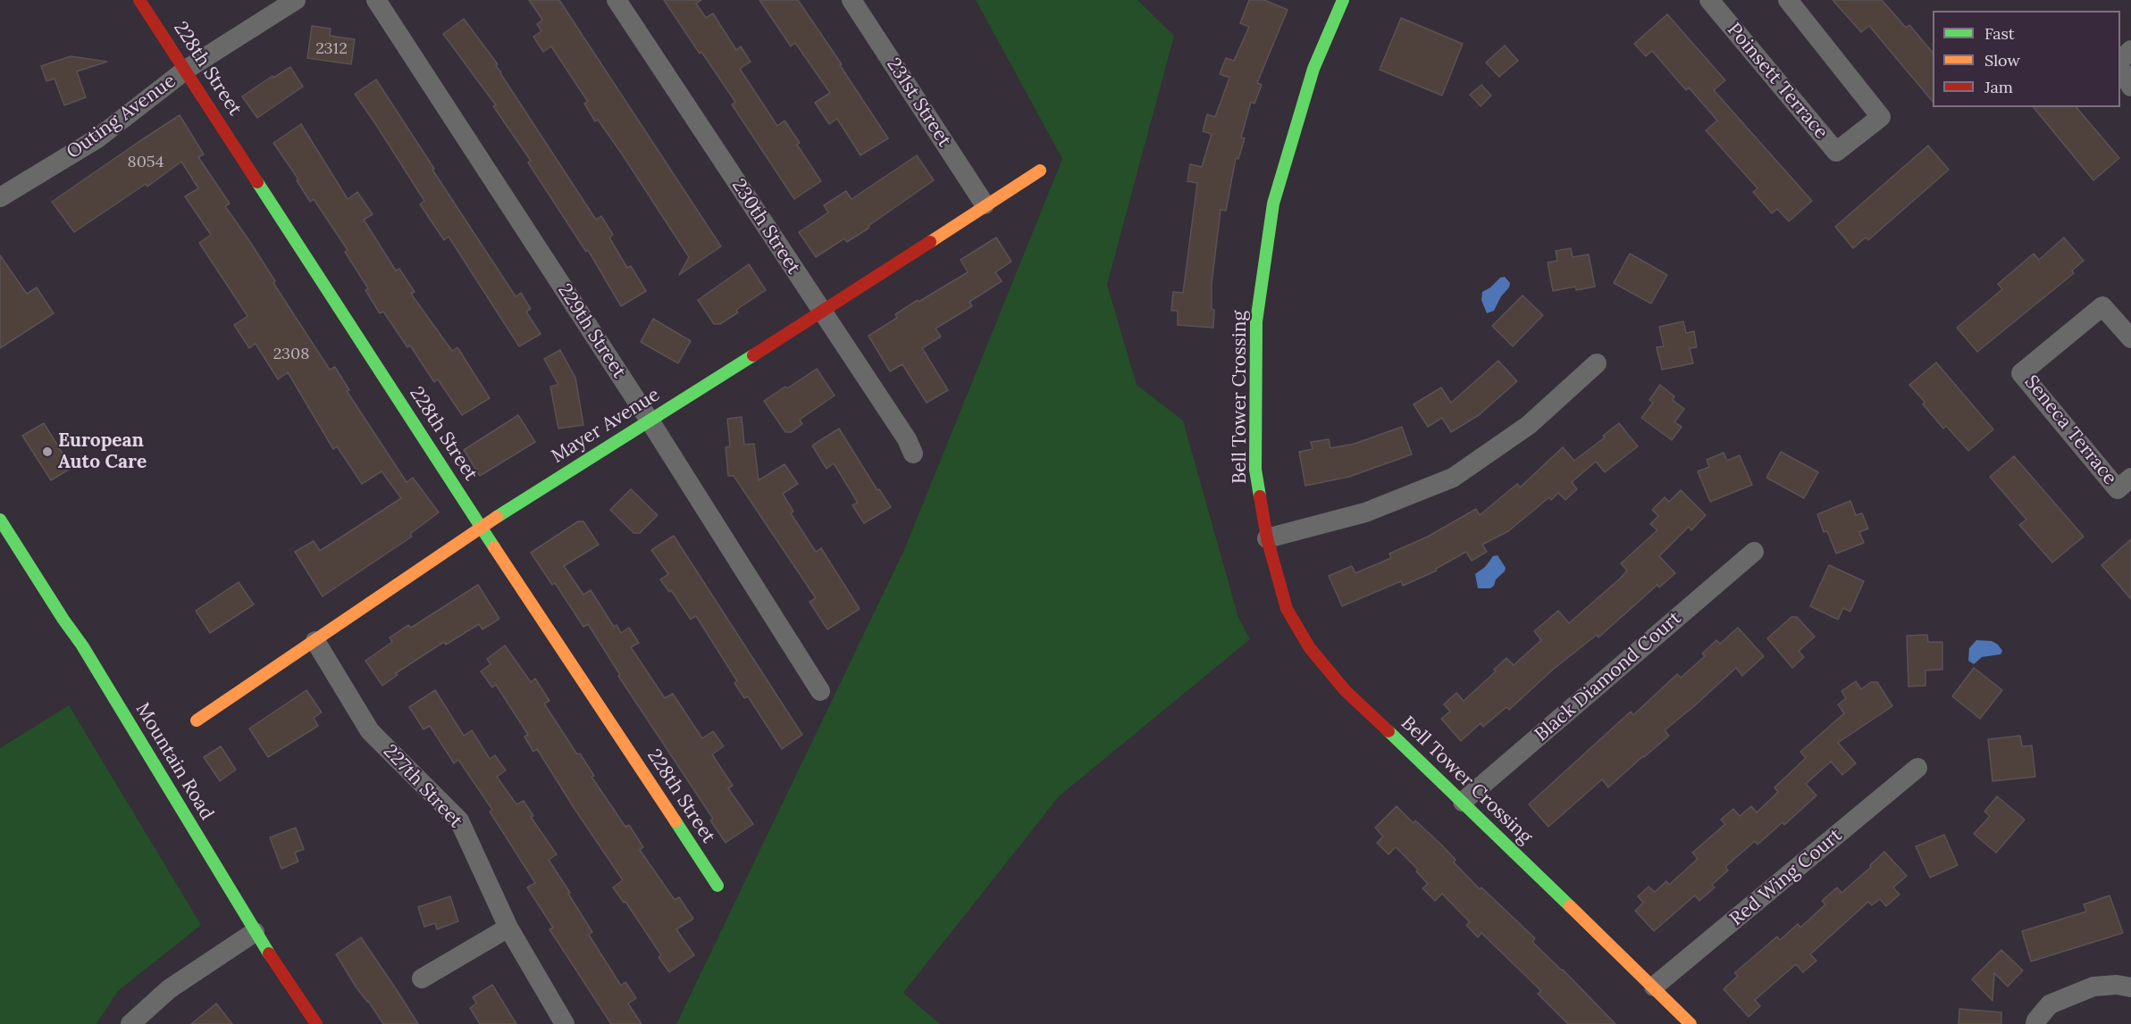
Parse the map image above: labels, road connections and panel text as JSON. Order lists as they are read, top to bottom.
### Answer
{
  "streets": {
    "street": [
      "228th Street",
      "Poinsett Terrace",
      "231st Street",
      "Outing Avenue",
      "230th Street",
      "229th Street",
      "Bell Tower Crossing",
      "Mayer Avenue",
      "Seneca Terrace",
      "Black Diamond Court",
      "Mountain Road",
      "227th Street",
      "Red Wing Court"
    ]
  },
  "crossings": [
    ["228th Street", "Outing Avenue"],
    ["228th Street", "Mayer Avenue"],
    ["231st Street", "Mayer Avenue"],
    ["230th Street", "Mayer Avenue"],
    ["229th Street", "Mayer Avenue"],
    ["Bell Tower Crossing", "Black Diamond Court"],
    ["Bell Tower Crossing", "Red Wing Court"],
    ["Mayer Avenue", "227th Street"]
  ],
  "places": ["European Auto Care"],
  "house_numbers": ["2312", "8054", "2308"],
  "legend": ["Fast", "Slow", "Jam"]
}
